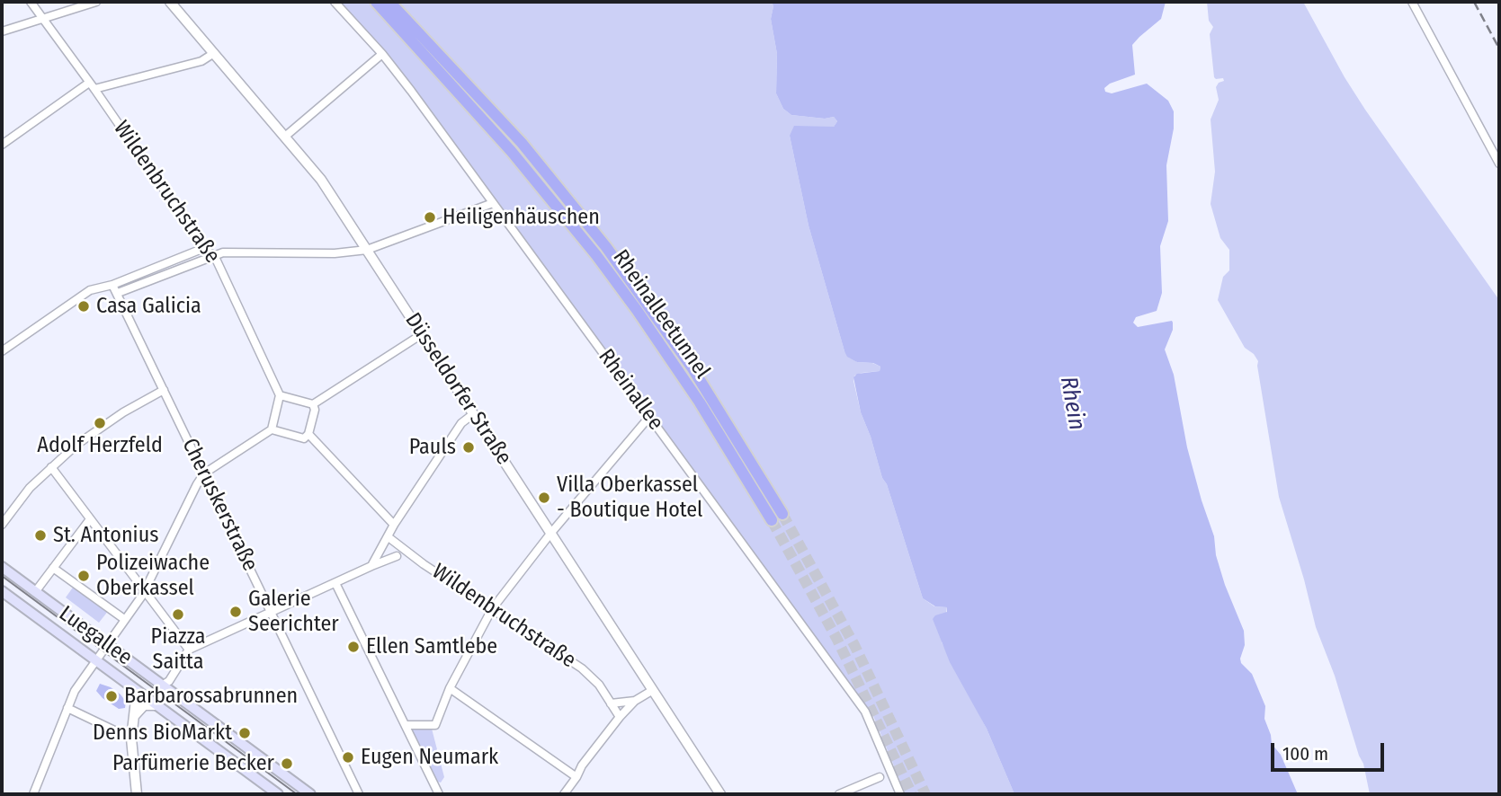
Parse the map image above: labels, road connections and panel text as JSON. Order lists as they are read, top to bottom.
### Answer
{
  "streets": {
    "highway": ["Rheinalleetunnel"],
    "main road": ["Luegallee"],
    "street": [
      "Wildenbruchstraße",
      "Düsseldorfer Straße",
      "Rheinallee",
      "Cheruskerstraße"
    ]
  },
  "water": ["Rhein"],
  "places": [
    "Heiligenhäuschen",
    "Casa Galicia",
    "Adolf Herzfeld",
    "Pauls",
    "Villa Oberkassel - Boutique Hotel",
    "St. Antonius",
    "Polizeiwache Oberkassel",
    "Galerie Seerichter",
    "Piazza Saitta",
    "Ellen Samtlebe",
    "Barbarossabrunnen",
    "Denns BioMarkt",
    "Eugen Neumark",
    "Parfümerie Becker"
  ],
  "scale_bar": "100 m"
}
